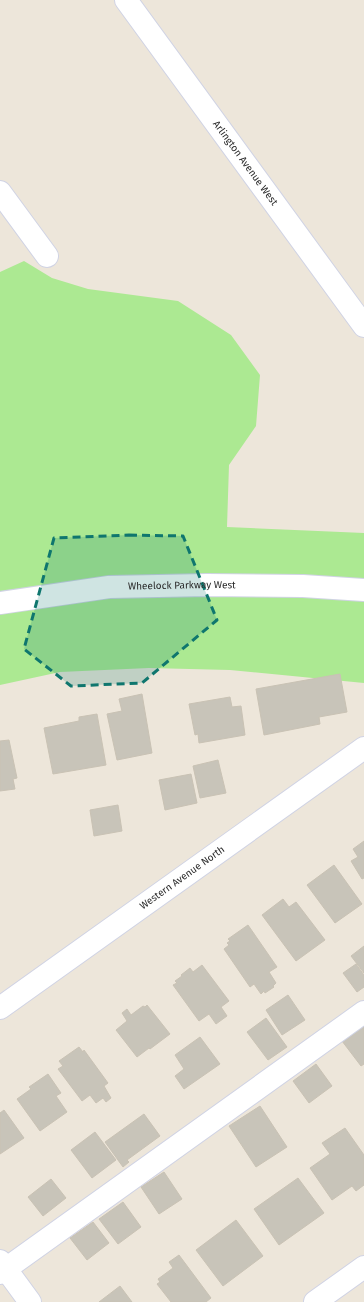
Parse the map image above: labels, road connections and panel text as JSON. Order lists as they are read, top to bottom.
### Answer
{
  "streets": {
    "street": ["Arlington Avenue West", "Wheelock Parkway West", "Western Avenue North"]
  }
}
